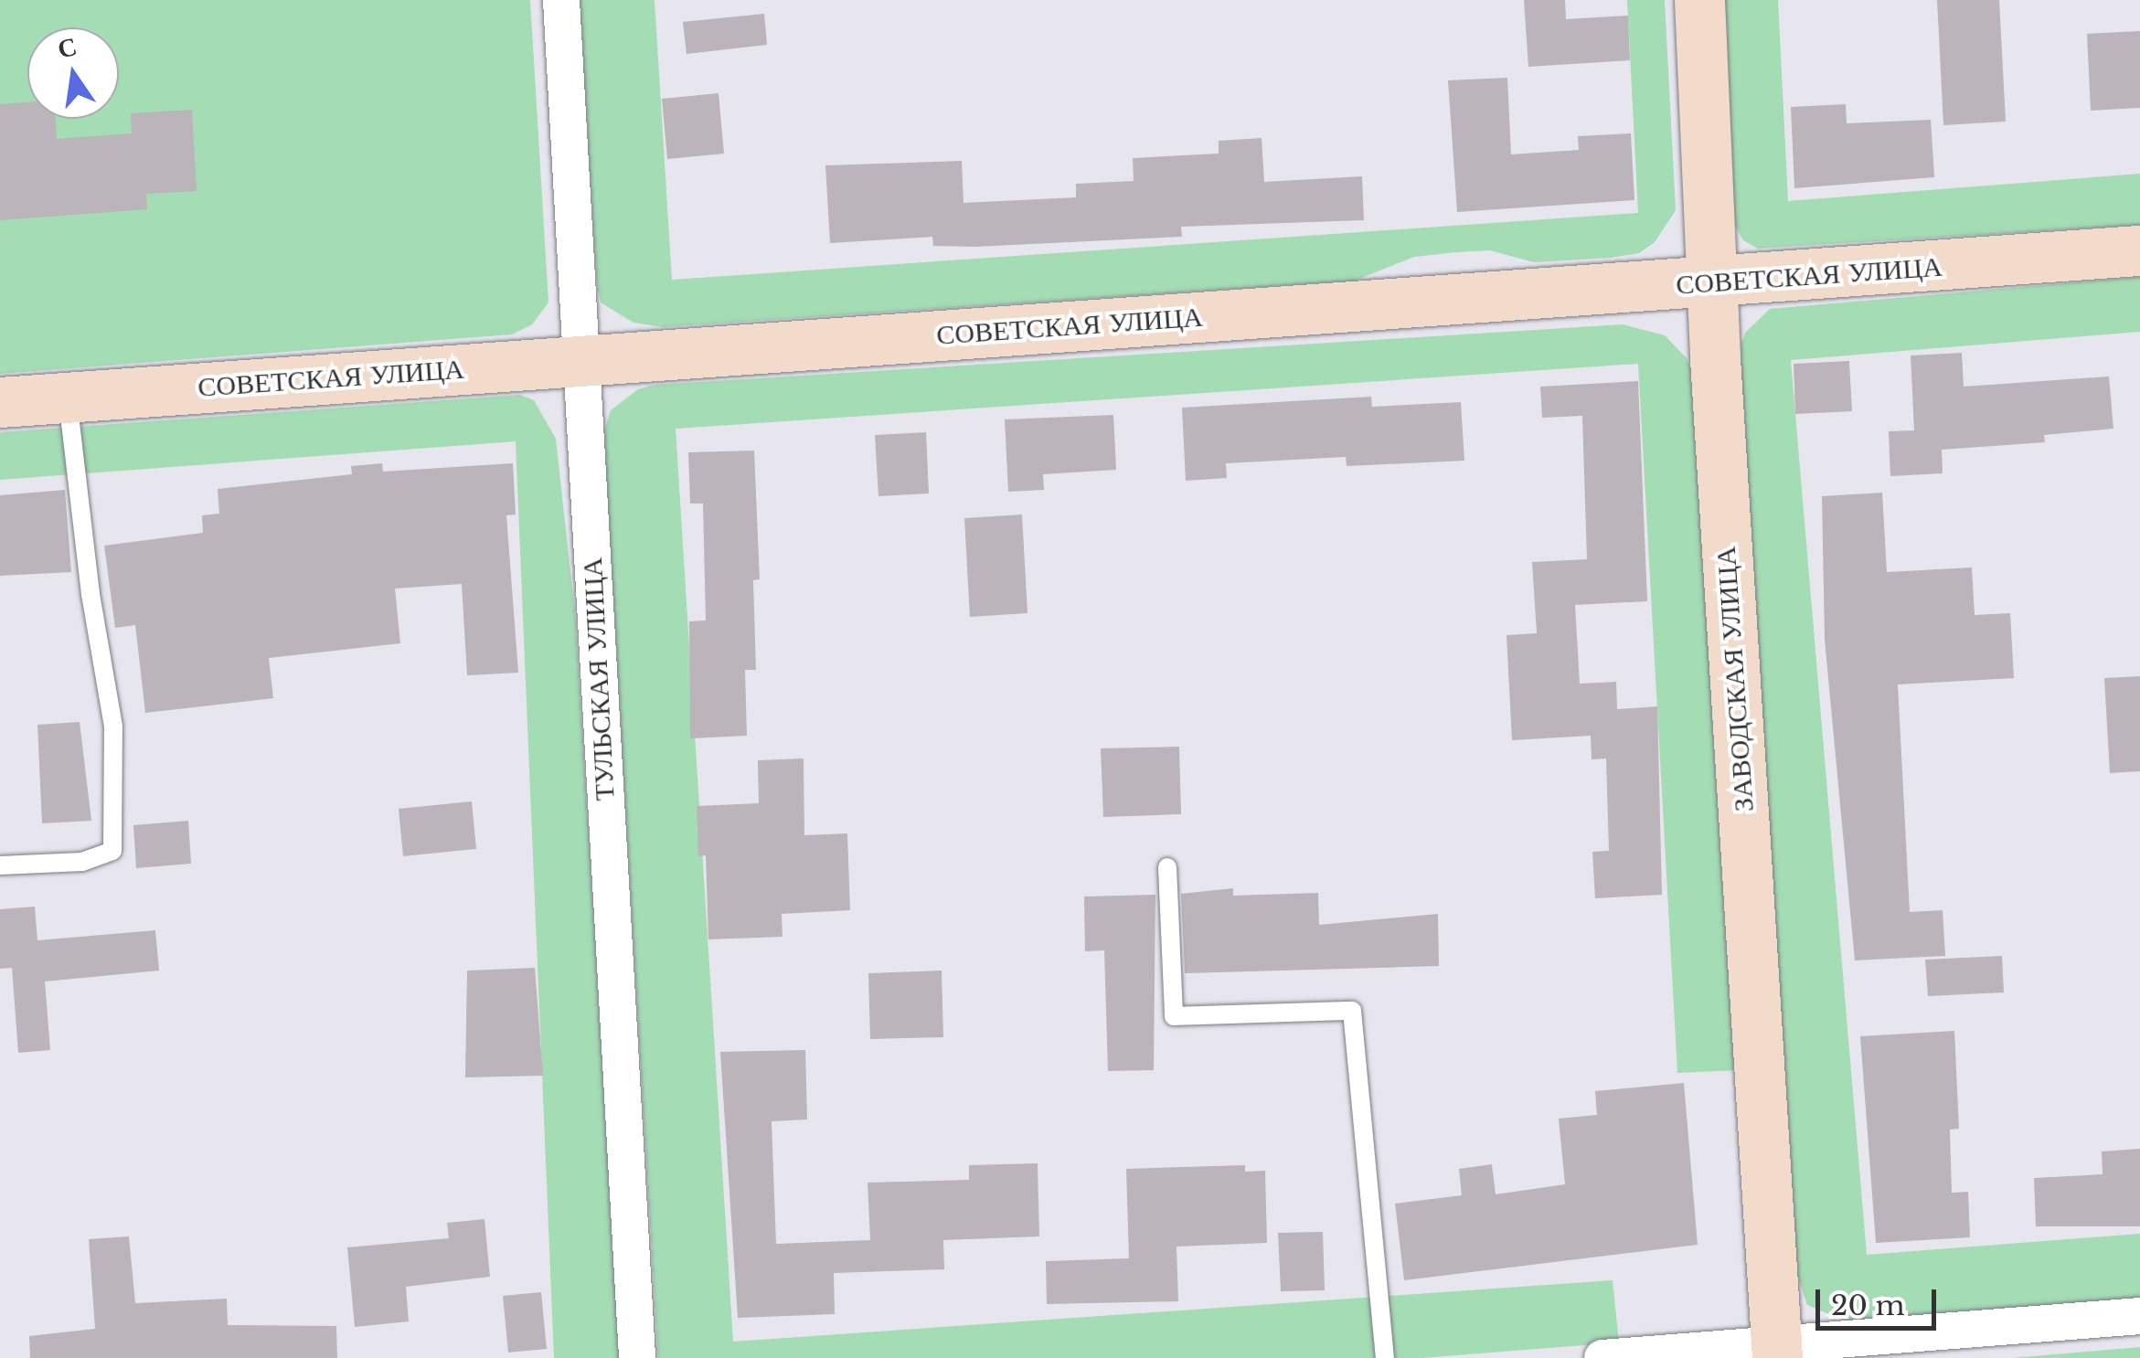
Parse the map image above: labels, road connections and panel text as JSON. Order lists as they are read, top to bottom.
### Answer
{
  "streets": {
    "street": ["СОВЕТСКАЯ УЛИЦА", "ТУЛЬСКАЯ УЛИЦА", "ЗАВОДСКАЯ УЛИЦА"]
  },
  "crossings": [
    ["СОВЕТСКАЯ УЛИЦА", "ТУЛЬСКАЯ УЛИЦА"],
    ["СОВЕТСКАЯ УЛИЦА", "ЗАВОДСКАЯ УЛИЦА"]
  ],
  "scale_bar": "20 m",
  "north": "top"
}
